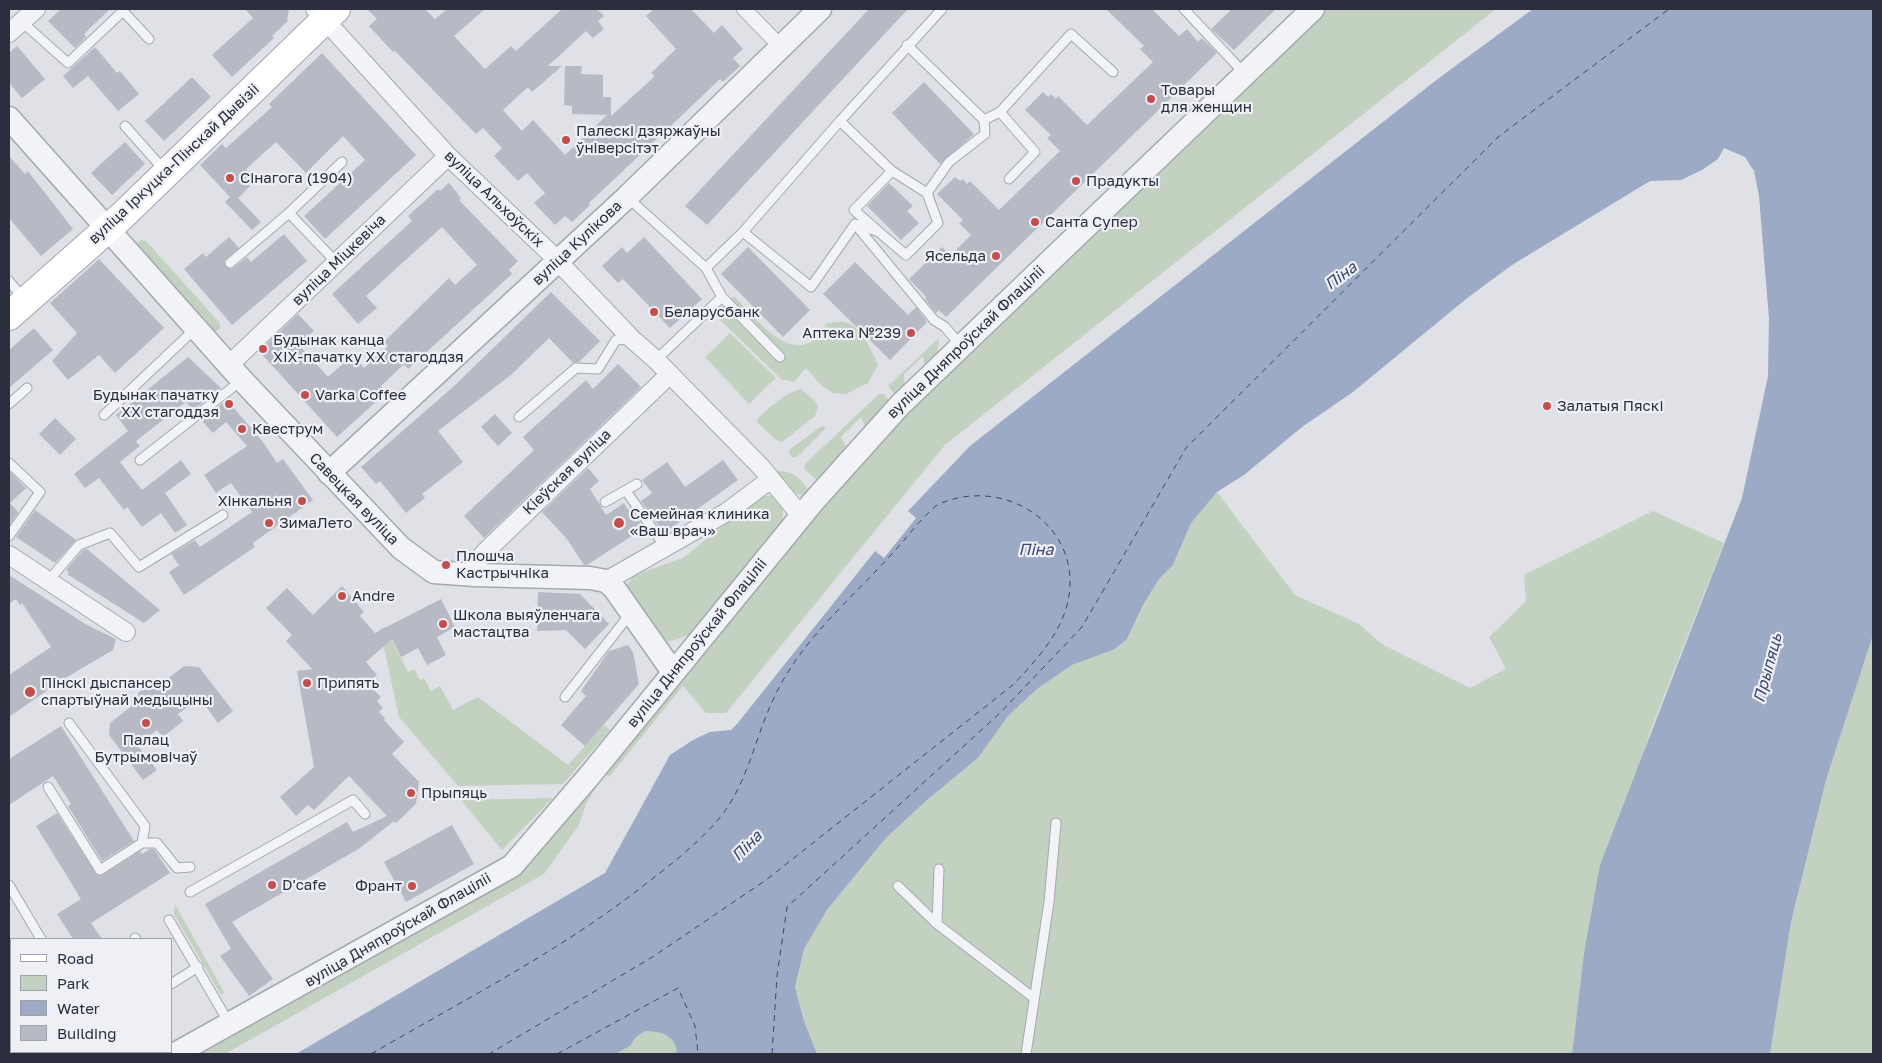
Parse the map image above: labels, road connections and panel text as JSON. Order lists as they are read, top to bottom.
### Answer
{
  "streets": {
    "main road": ["вуліца Іркуцка-Пінскай Дывізіі"],
    "street": [
      "вуліца Альхоўскіх",
      "вуліца Кулікова",
      "вуліца Міцкевіча",
      "вуліца Дняпроўскай Флаціліі",
      "Кіеўская вуліца",
      "Савецкая вуліца"
    ]
  },
  "crossings": [
    ["вуліца Іркуцка-Пінскай Дывізіі", "вуліца Альхоўскіх"],
    ["вуліца Іркуцка-Пінскай Дывізіі", "Савецкая вуліца"],
    ["вуліца Альхоўскіх", "вуліца Кулікова"],
    ["вуліца Альхоўскіх", "вуліца Міцкевіча"],
    ["вуліца Альхоўскіх", "вуліца Дняпроўскай Флаціліі"],
    ["вуліца Альхоўскіх", "Кіеўская вуліца"],
    ["вуліца Кулікова", "Савецкая вуліца"],
    ["вуліца Міцкевіча", "Савецкая вуліца"],
    ["Кіеўская вуліца", "Савецкая вуліца"]
  ],
  "water": ["Піна", "Прыпяць"],
  "places": [
    "Товары для женщин",
    "Палескі дзяржаўны ўніверсітэт",
    "Сінагога (1904)",
    "Прадукты",
    "Санта Супер",
    "Ясельда",
    "Беларусбанк",
    "Аптека №239",
    "Будынак канца XIX-пачатку XX стагоддзя",
    "Varka Coffee",
    "Будынак пачатку ХХ стагоддзя",
    "Залатыя Пяскі",
    "Квеструм",
    "Хінкальня",
    "ЗимаЛето",
    "Семейная клиника «Ваш врач»",
    "Плошча Кастрычніка",
    "Andre",
    "Школа выяўленчага мастацтва",
    "Припять",
    "Пінскі дыспансер спартыўнай медыцыны",
    "Палац Бутрымовічаў",
    "Прыпяць",
    "D'cafe",
    "Франт"
  ],
  "legend": [
    "Road",
    "Park",
    "Water",
    "Building"
  ]
}
